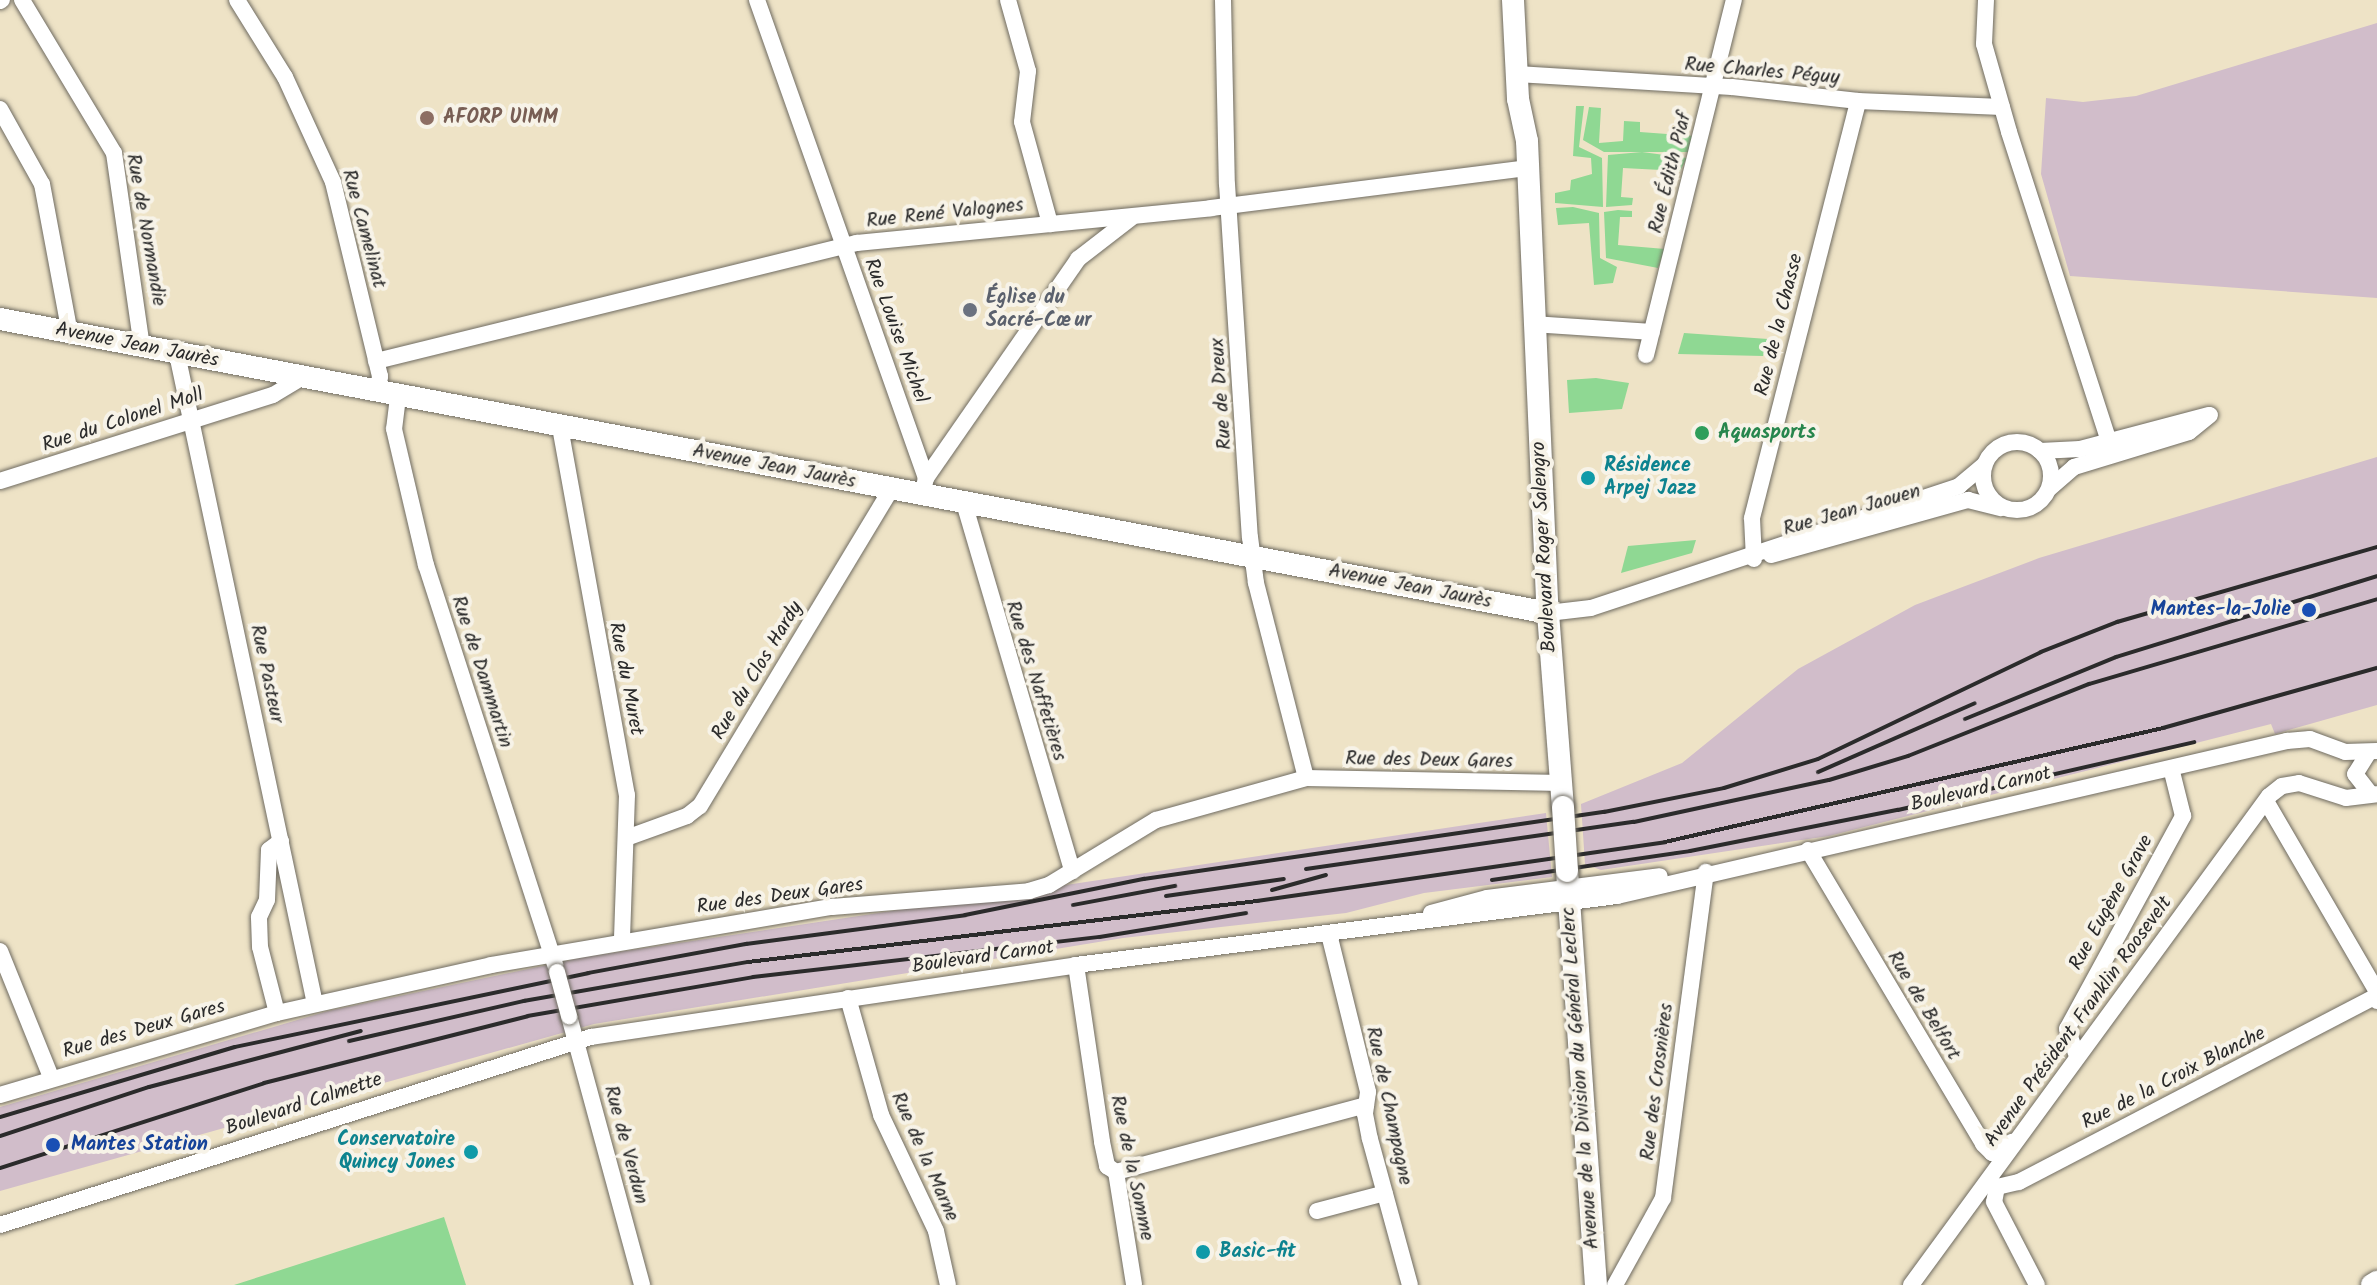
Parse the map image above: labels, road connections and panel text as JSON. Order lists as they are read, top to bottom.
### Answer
{
  "streets": {
    "main road": ["Avenue Jean Jaurès", "Boulevard Roger Salengro", "Avenue de la Division du Général Leclerc"],
    "street": [
      "Rue Charles Péguy",
      "Rue Édith Piaf",
      "Rue René Valognes",
      "Rue Camelinat",
      "Rue de Normandie",
      "Rue de la Chasse",
      "Rue Louise Michel",
      "Rue de Dreux",
      "Rue du Colonel Moll",
      "Rue Jean Jaouen",
      "Rue du Clos Hardy",
      "Rue de Dammartin",
      "Rue Pasteur",
      "Rue du Muret",
      "Rue des Naffetières",
      "Rue des Deux Gares",
      "Boulevard Carnot",
      "Rue Eugène Grave",
      "Rue de Belfort",
      "Avenue Président Franklin Roosevelt",
      "Rue de la Croix Blanche",
      "Rue des Crosnières",
      "Boulevard Calmette",
      "Rue de Champagne",
      "Rue de Verdun",
      "Rue de la Marne",
      "Rue de la Somme"
    ]
  },
  "crossings": [
    ["Rue Charles Péguy", "Rue Édith Piaf"],
    ["Rue Charles Péguy", "Rue de la Chasse"],
    ["Rue Charles Péguy", "Boulevard Roger Salengro"],
    ["Rue René Valognes", "Rue Camelinat"],
    ["Rue René Valognes", "Rue Louise Michel"],
    ["Rue René Valognes", "Rue de Dreux"],
    ["Rue René Valognes", "Boulevard Roger Salengro"],
    ["Rue Camelinat", "Avenue Jean Jaurès"],
    ["Rue Camelinat", "Rue de Dammartin"],
    ["Rue de Normandie", "Avenue Jean Jaurès"],
    ["Rue de la Chasse", "Rue Jean Jaouen"],
    ["Rue Louise Michel", "Avenue Jean Jaurès"],
    ["Avenue Jean Jaurès", "Rue de Dreux"],
    ["Avenue Jean Jaurès", "Rue du Colonel Moll"],
    ["Avenue Jean Jaurès", "Rue Jean Jaouen"],
    ["Avenue Jean Jaurès", "Boulevard Roger Salengro"],
    ["Avenue Jean Jaurès", "Rue du Clos Hardy"],
    ["Avenue Jean Jaurès", "Rue de Dammartin"],
    ["Avenue Jean Jaurès", "Rue Pasteur"],
    ["Avenue Jean Jaurès", "Rue du Muret"],
    ["Avenue Jean Jaurès", "Rue des Naffetières"],
    ["Rue de Dreux", "Rue des Deux Gares"],
    ["Rue du Colonel Moll", "Rue Pasteur"],
    ["Rue Jean Jaouen", "Boulevard Roger Salengro"],
    ["Boulevard Roger Salengro", "Rue des Deux Gares"],
    ["Boulevard Roger Salengro", "Avenue de la Division du Général Leclerc"],
    ["Rue du Clos Hardy", "Rue du Muret"],
    ["Rue de Dammartin", "Rue des Deux Gares"],
    ["Rue de Dammartin", "Rue de Verdun"],
    ["Rue Pasteur", "Rue des Deux Gares"],
    ["Rue du Muret", "Rue des Deux Gares"],
    ["Rue des Naffetières", "Rue des Deux Gares"],
    ["Boulevard Carnot", "Rue Eugène Grave"],
    ["Boulevard Carnot", "Rue de Belfort"],
    ["Boulevard Carnot", "Avenue de la Division du Général Leclerc"],
    ["Boulevard Carnot", "Rue des Crosnières"],
    ["Boulevard Carnot", "Boulevard Calmette"],
    ["Boulevard Carnot", "Rue de Champagne"],
    ["Boulevard Carnot", "Rue de Verdun"],
    ["Boulevard Carnot", "Rue de la Marne"],
    ["Boulevard Carnot", "Rue de la Somme"],
    ["Rue Eugène Grave", "Avenue Président Franklin Roosevelt"],
    ["Rue de Belfort", "Avenue Président Franklin Roosevelt"],
    ["Avenue Président Franklin Roosevelt", "Rue de la Croix Blanche"],
    ["Boulevard Calmette", "Rue de Verdun"]
  ],
  "places": [
    "AFORP UIMM",
    "Église du Sacré-Cœur",
    "Aquasports",
    "Résidence Arpej Jazz",
    "Mantes-la-Jolie",
    "Mantes Station",
    "Conservatoire Quincy Jones",
    "Basic-fit"
  ]
}
